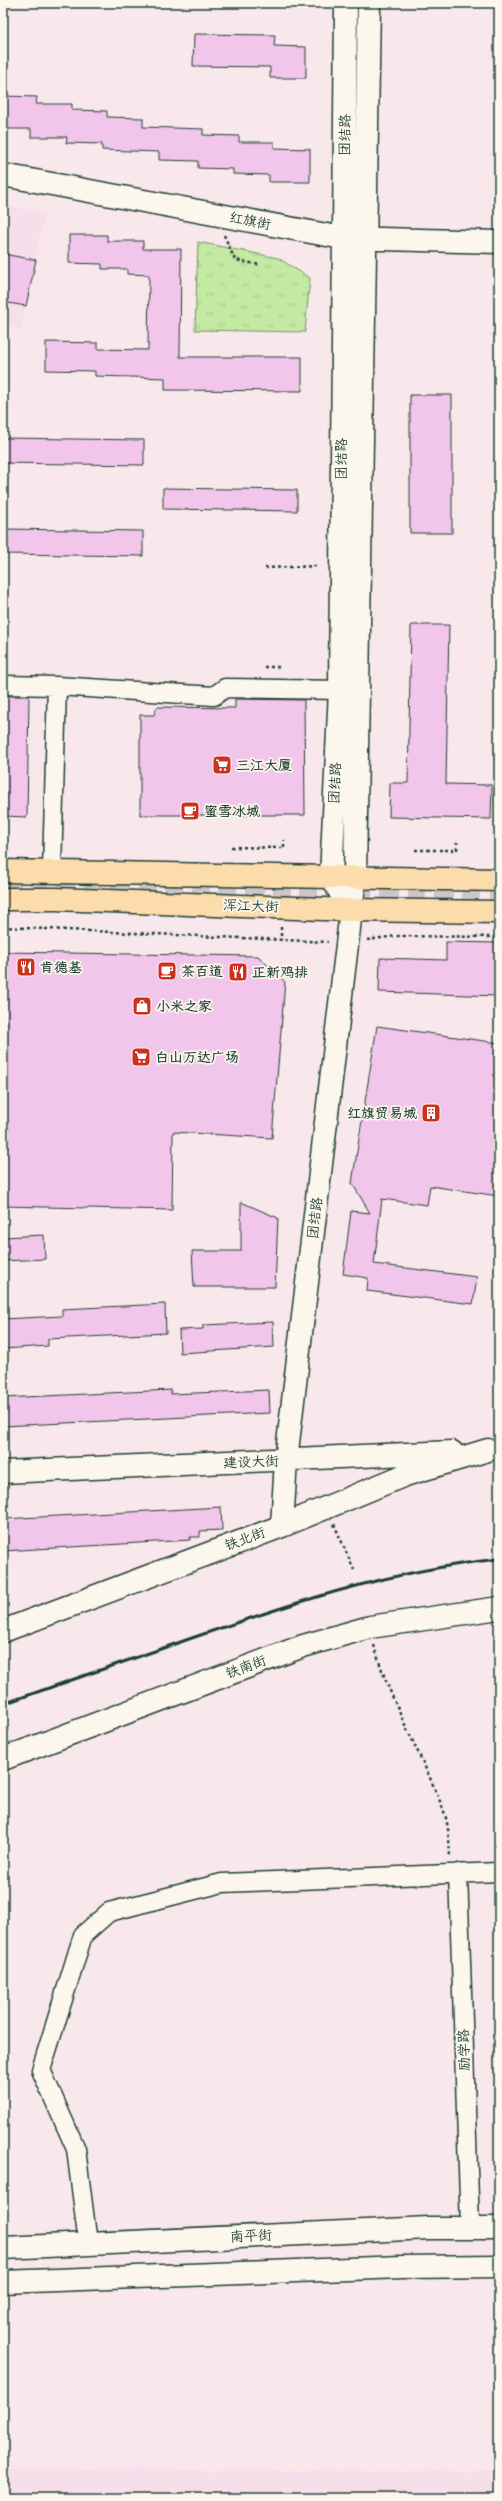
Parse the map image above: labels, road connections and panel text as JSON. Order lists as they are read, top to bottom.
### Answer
{
  "streets": {
    "main road": ["浑江大街"],
    "street": [
      "团结路",
      "红旗街",
      "建设大街",
      "铁北街",
      "铁南街",
      "励学路",
      "南平街"
    ]
  },
  "crossings": [
    ["团结路", "红旗街"],
    ["团结路", "浑江大街"],
    ["团结路", "建设大街"],
    ["团结路", "铁北街"],
    ["建设大街", "铁北街"],
    ["励学路", "南平街"]
  ],
  "places": {
    "supermarket": ["三江大厦", "白山万达广场"],
    "cafe": ["蜜雪冰城", "茶百道"],
    "restaurant": ["肯德基", "正新鸡排"],
    "shop": ["小米之家"],
    "building": ["红旗贸易城"]
  }
}
